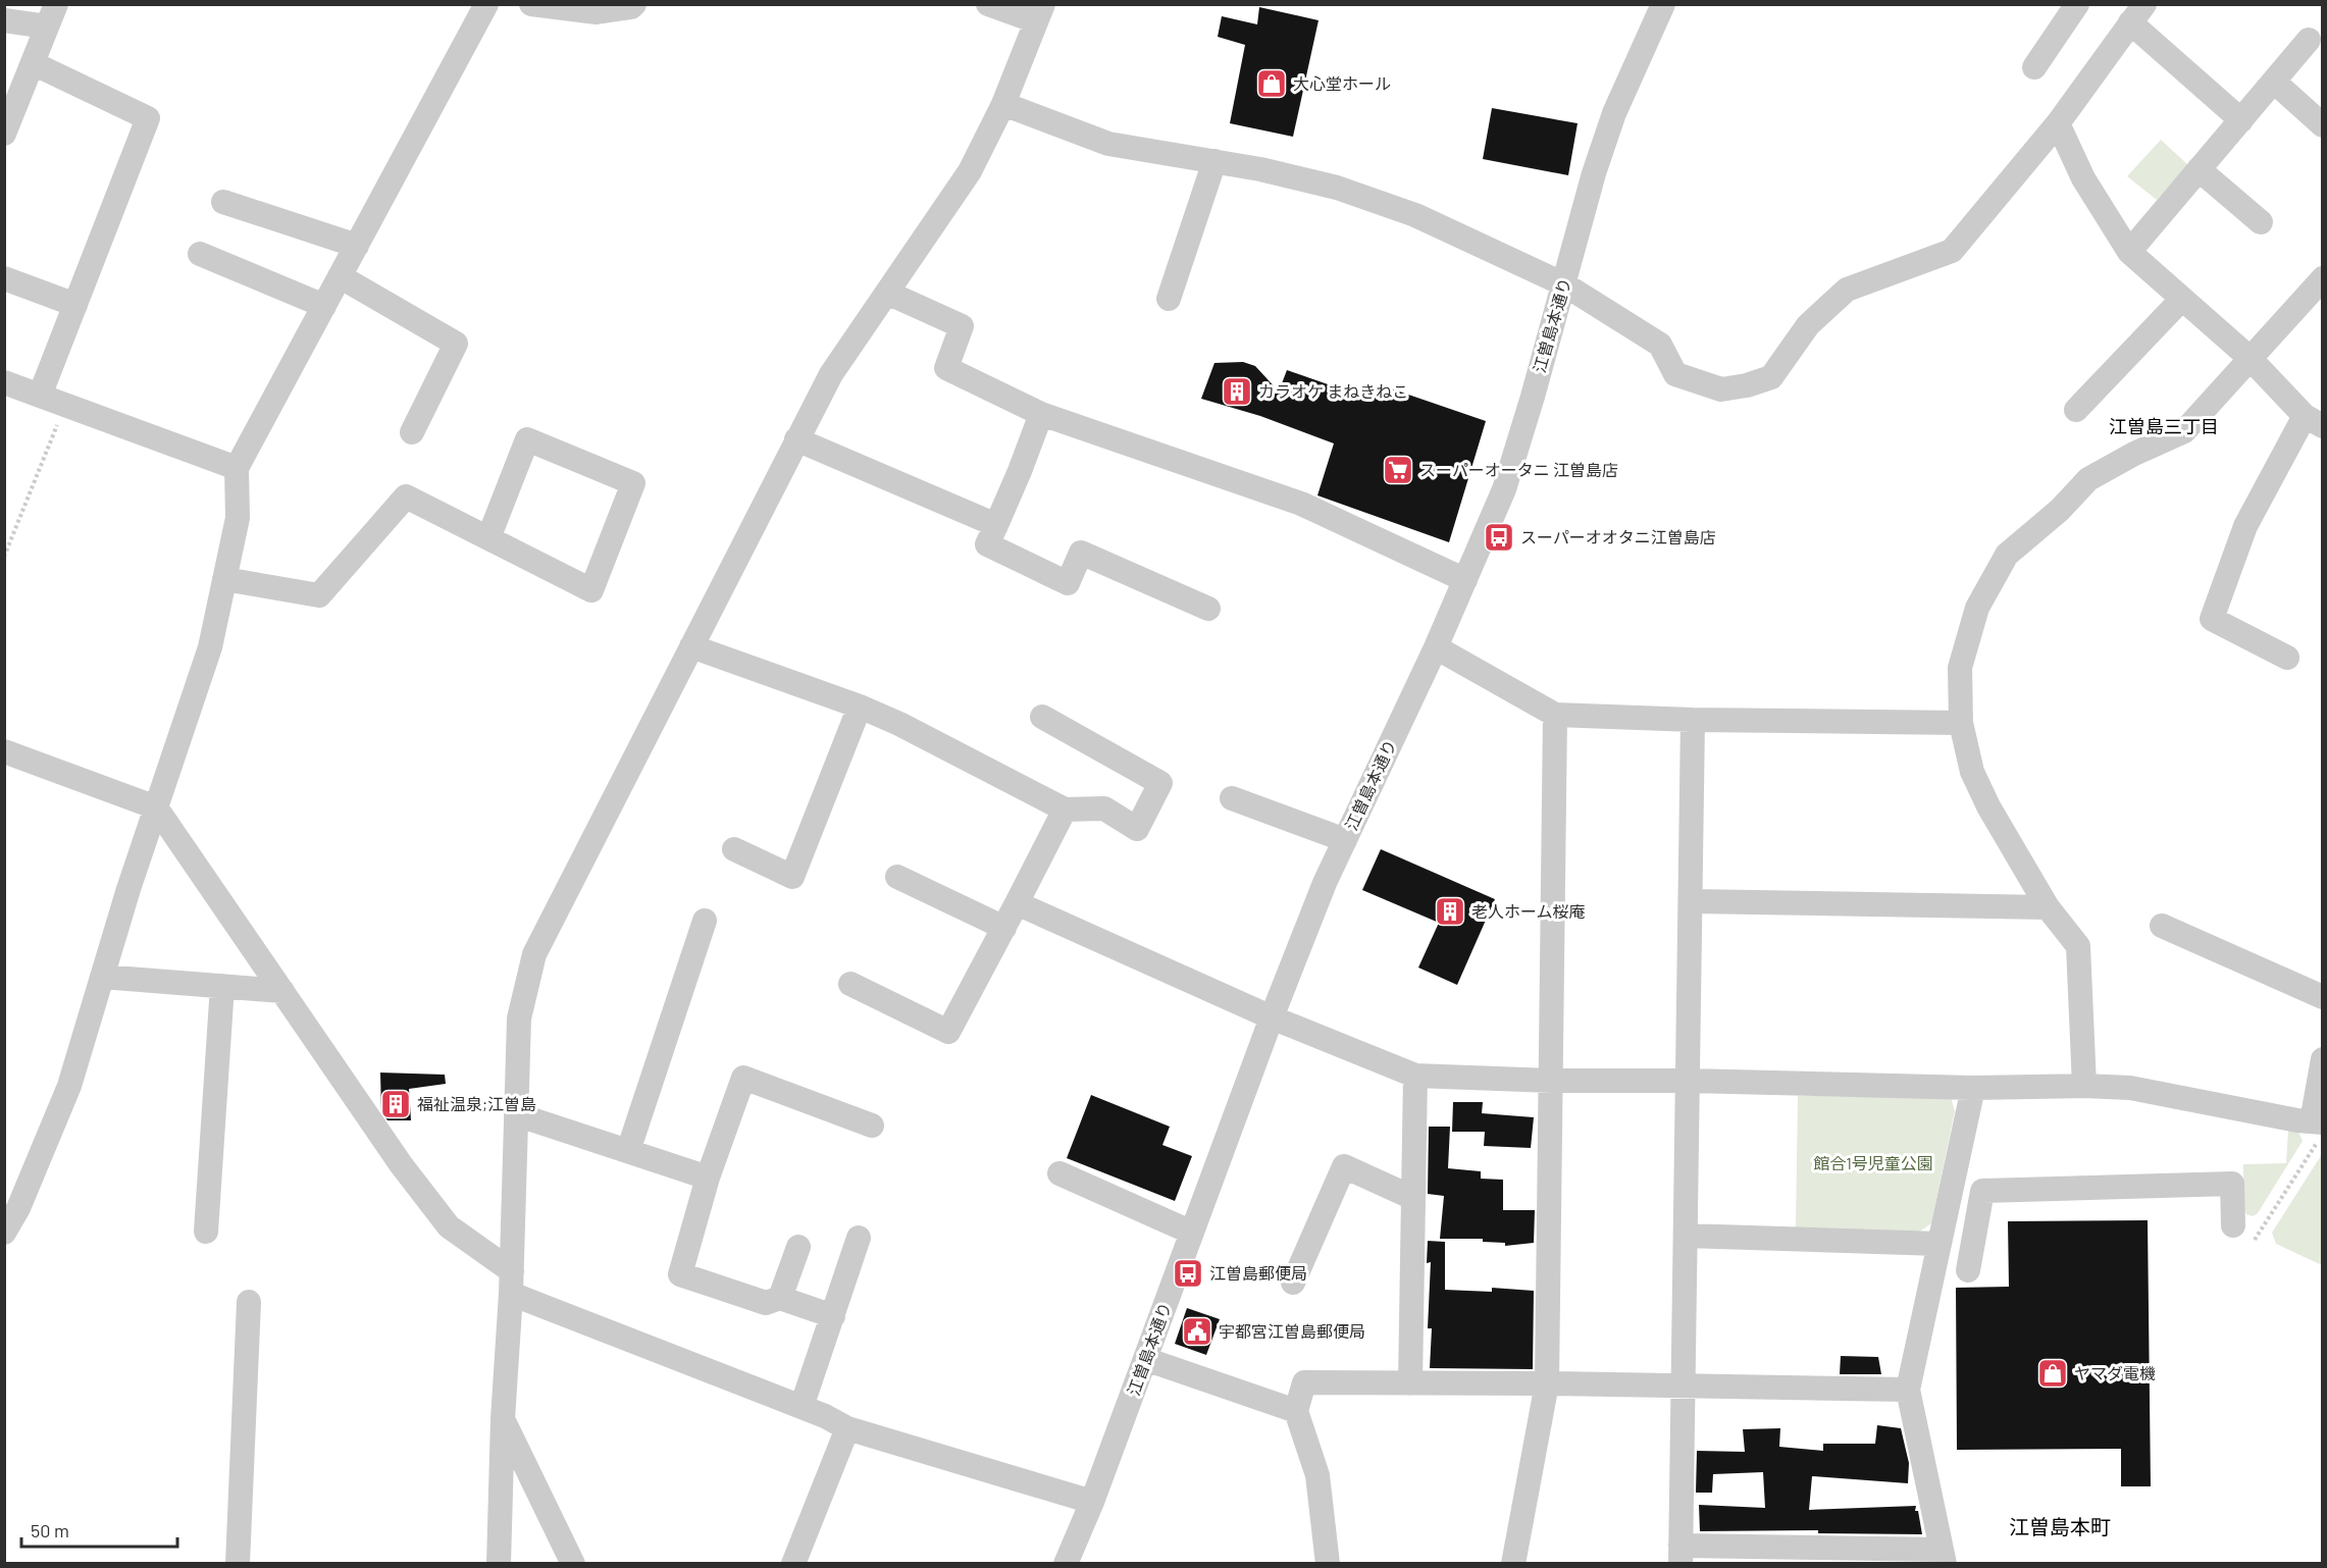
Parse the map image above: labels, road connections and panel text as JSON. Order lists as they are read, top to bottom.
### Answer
{
  "streets": {
    "street": ["江曽島本通り"]
  },
  "districts": ["江曽島三丁目", "江曽島本町"],
  "parks": ["館合1号児童公園"],
  "places": {
    "shop": ["大心堂ホール", "ヤマダ電機"],
    "building": ["カラオケ まねきねこ", "老人ホーム桜庵", "福祉温泉;江曽島"],
    "supermarket": ["スーパーオータニ 江曽島店"],
    "bus stop": ["スーパーオオタニ江曽島店", "江曽島郵便局"],
    "public building": ["宇都宮江曽島郵便局"]
  },
  "scale_bar": "50 m"
}
